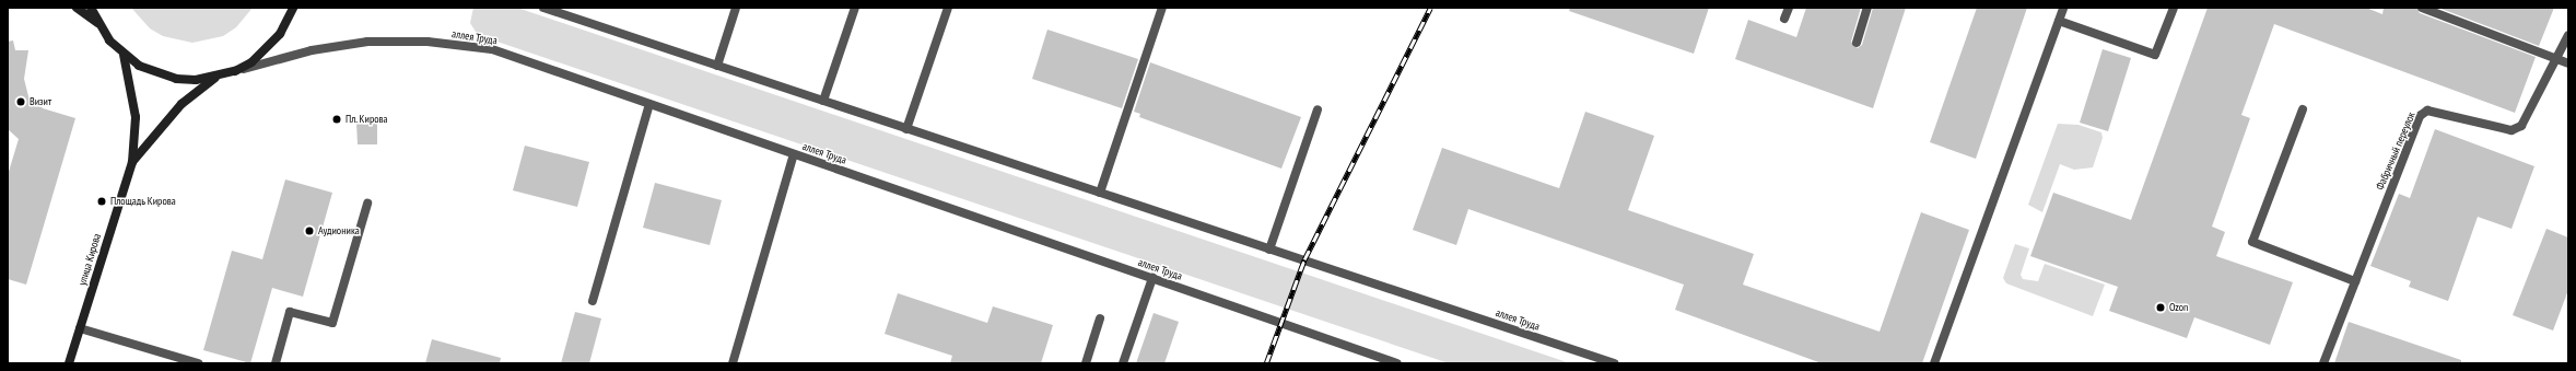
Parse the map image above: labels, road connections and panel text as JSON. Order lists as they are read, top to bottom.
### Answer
{
  "streets": {
    "main road": ["улица Кирова"],
    "street": ["аллея Труда", "Фабричный переулок"]
  },
  "places": [
    "Визит",
    "Пл. Кирова",
    "Площадь Кирова",
    "Аудионика",
    "Ozon"
  ]
}
